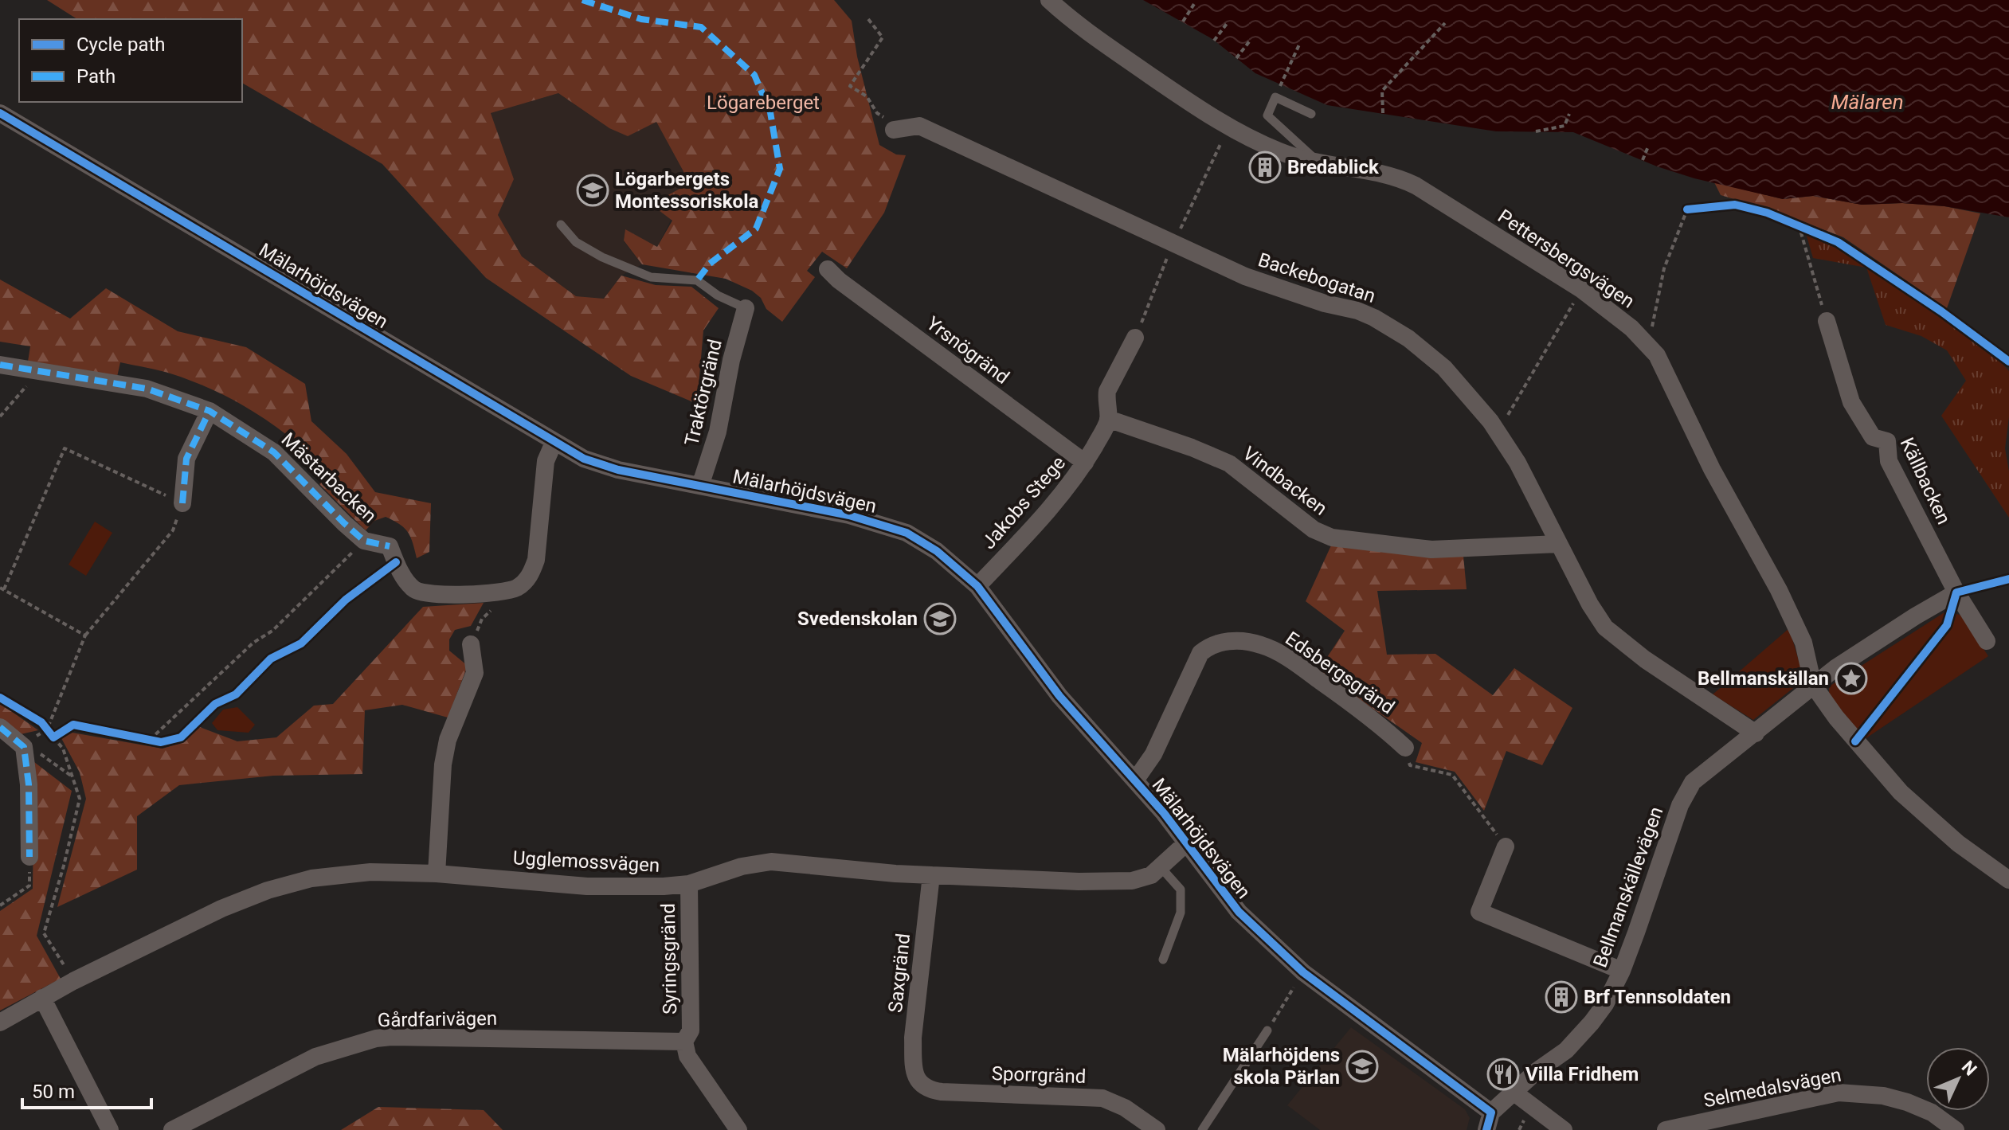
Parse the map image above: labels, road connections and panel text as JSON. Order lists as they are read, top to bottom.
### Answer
{
  "streets": {
    "street": [
      "Pettersbergsvägen",
      "Backebogatan",
      "Mälarhöjdsvägen",
      "Yrsnögränd",
      "Traktörgränd",
      "Mästarbacken",
      "Vindbacken",
      "Källbacken",
      "Jakobs Stege",
      "Edsbergsgränd",
      "Ugglemossvägen",
      "Bellmanskällevägen",
      "Syringsgränd",
      "Saxgränd",
      "Gårdfarivägen",
      "Sporrgränd",
      "Selmedalsvägen"
    ]
  },
  "crossings": [
    ["Pettersbergsvägen", "Bellmanskällevägen"],
    ["Backebogatan", "Vindbacken"],
    ["Backebogatan", "Bellmanskällevägen"],
    ["Mälarhöjdsvägen", "Traktörgränd"],
    ["Mälarhöjdsvägen", "Mästarbacken"],
    ["Mälarhöjdsvägen", "Jakobs Stege"],
    ["Mälarhöjdsvägen", "Edsbergsgränd"],
    ["Mälarhöjdsvägen", "Ugglemossvägen"],
    ["Mälarhöjdsvägen", "Bellmanskällevägen"],
    ["Yrsnögränd", "Jakobs Stege"],
    ["Vindbacken", "Jakobs Stege"],
    ["Ugglemossvägen", "Syringsgränd"],
    ["Ugglemossvägen", "Saxgränd"],
    ["Syringsgränd", "Gårdfarivägen"],
    ["Saxgränd", "Sporrgränd"]
  ],
  "water": ["Mälaren"],
  "parks": ["Lögareberget"],
  "places": {
    "building": ["Bredablick", "Brf Tennsoldaten"],
    "school or university": ["Lögarbergets Montessoriskola", "Svedenskolan", "Mälarhöjdens skola Pärlan"],
    "place": ["Bellmanskällan"],
    "restaurant": ["Villa Fridhem"]
  },
  "legend": ["Cycle path", "Path"],
  "scale_bar": "50 m",
  "north": "top right"
}
